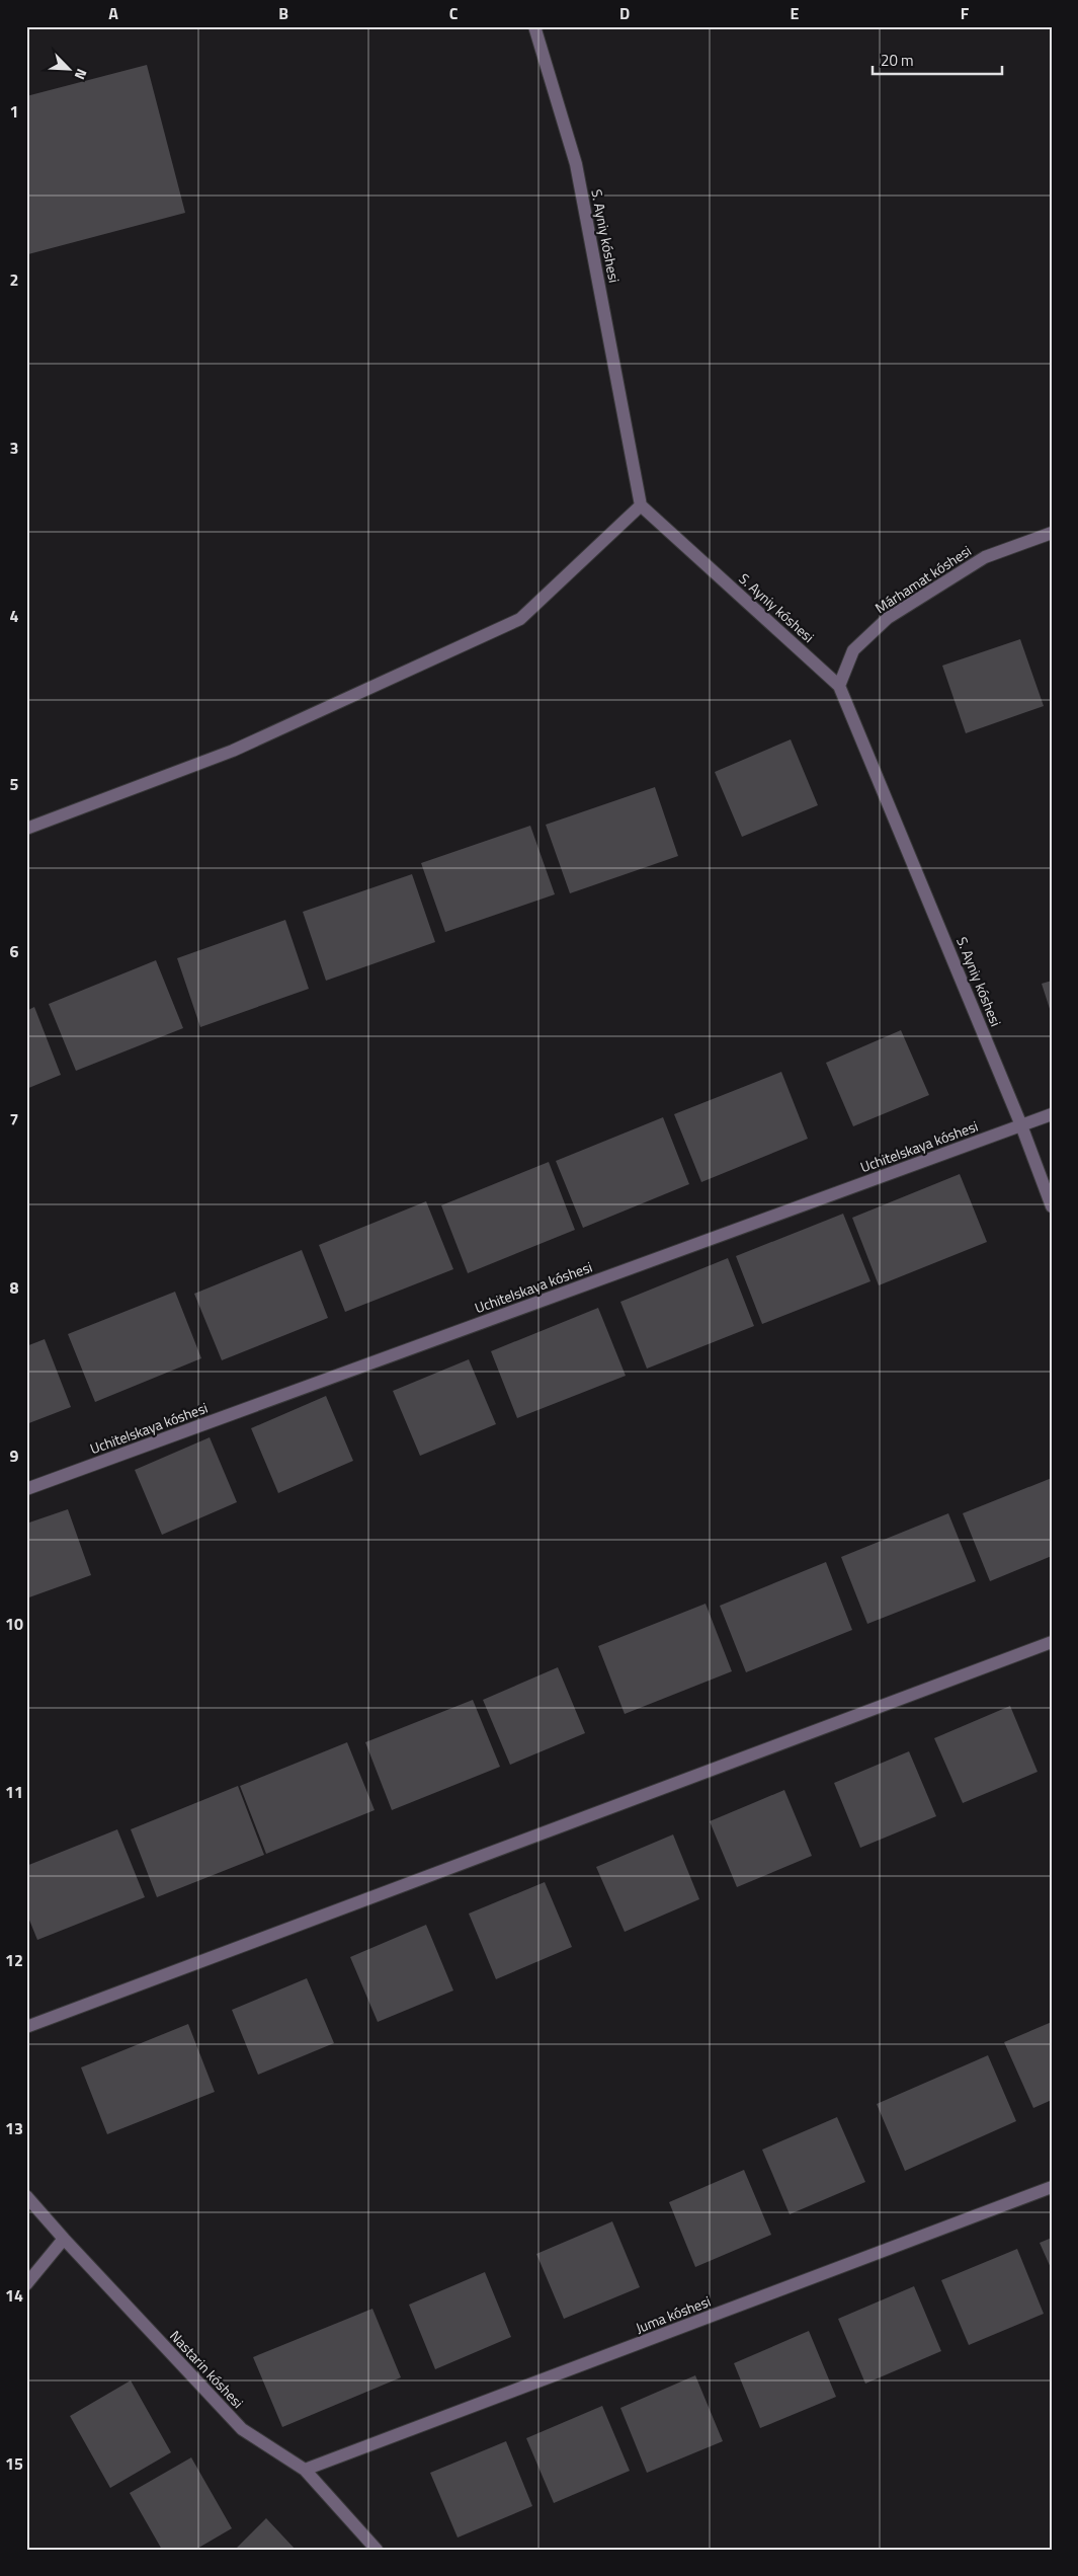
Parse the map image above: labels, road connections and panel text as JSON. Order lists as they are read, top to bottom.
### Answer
{
  "streets": {
    "street": [
      "S. Ayniy kóshesi",
      "Márhamat kóshesi",
      "Uchitelskaya kóshesi",
      "Juma kóshesi",
      "Nastarin kóshesi"
    ]
  },
  "crossings": [
    ["S. Ayniy kóshesi", "Márhamat kóshesi"],
    ["S. Ayniy kóshesi", "Uchitelskaya kóshesi"],
    ["Juma kóshesi", "Nastarin kóshesi"]
  ],
  "scale_bar": "20 m",
  "north": "bottom right",
  "grid": {
    "columns": [
      "A",
      "B",
      "C",
      "D",
      "E",
      "F"
    ],
    "rows": [
      "1",
      "2",
      "3",
      "4",
      "5",
      "6",
      "7",
      "8",
      "9",
      "10",
      "11",
      "12",
      "13",
      "14",
      "15"
    ]
  }
}
